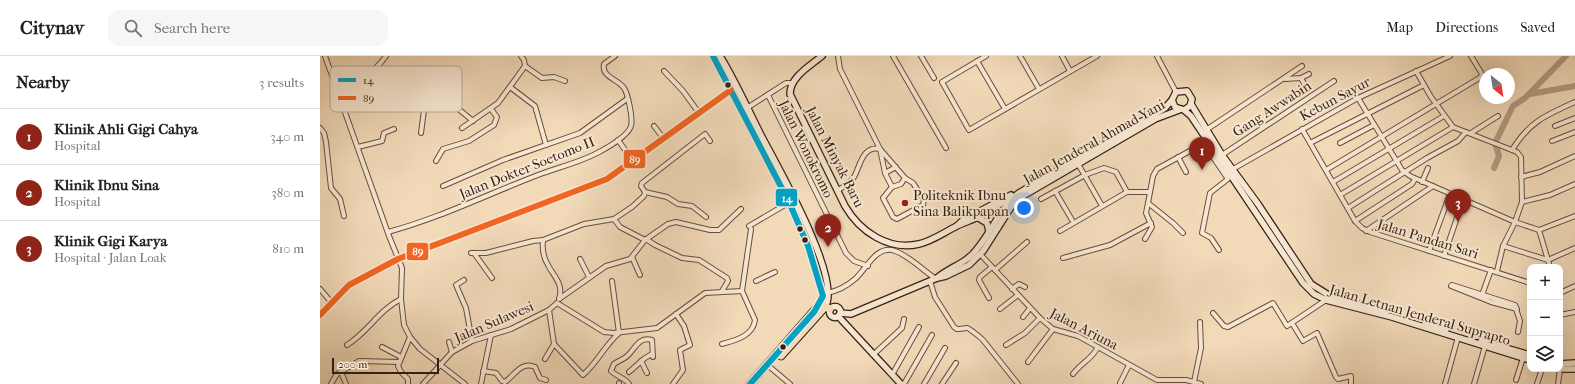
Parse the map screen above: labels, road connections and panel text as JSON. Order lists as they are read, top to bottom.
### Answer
{
  "streets": {
    "main road": ["Jalan Jenderal Ahmad Yani", "Jalan Minyak Baru", "Jalan Letnan Jenderal Suprapto"],
    "street": [
      "Kebun Sayur",
      "Gang Awwabin",
      "Jalan Wonokromo",
      "Jalan Dokter Soetomo II",
      "Jalan Pandan Sari",
      "Jalan Sulawesi",
      "Jalan Arjuna"
    ]
  },
  "crossings": [
    ["Kebun Sayur", "Jalan Pandan Sari"],
    ["Kebun Sayur", "Jalan Letnan Jenderal Suprapto"],
    ["Gang Awwabin", "Jalan Letnan Jenderal Suprapto"],
    ["Jalan Jenderal Ahmad Yani", "Jalan Minyak Baru"],
    ["Jalan Jenderal Ahmad Yani", "Jalan Letnan Jenderal Suprapto"],
    ["Jalan Jenderal Ahmad Yani", "Jalan Arjuna"]
  ],
  "places": ["Politeknik Ibnu Sina Balikpapan"],
  "lines": ["transit line 14", "transit line 89"],
  "legend": ["14", "89"],
  "scale_bar": "200 m",
  "north": "bottom right",
  "page": {
    "header": "Citynav",
    "search": "Search here",
    "nav": ["Map", "Directions", "Saved"],
    "heading": ["Nearby", "3 results"],
    "list": [
      {
        "mark": "1",
        "name": "Klinik Ahli Gigi Cahya",
        "note": "Hospital",
        "value": "340 m"
      },
      {
        "mark": "2",
        "name": "Klinik Ibnu Sina",
        "note": "Hospital",
        "value": "380 m"
      },
      {
        "mark": "3",
        "name": "Klinik Gigi Karya",
        "note": "Hospital · Jalan Loak",
        "value": "810 m"
      }
    ],
    "pins": ["1", "3", "2"],
    "map_buttons": ["+", "−"],
    "scale": "200 m"
  }
}
